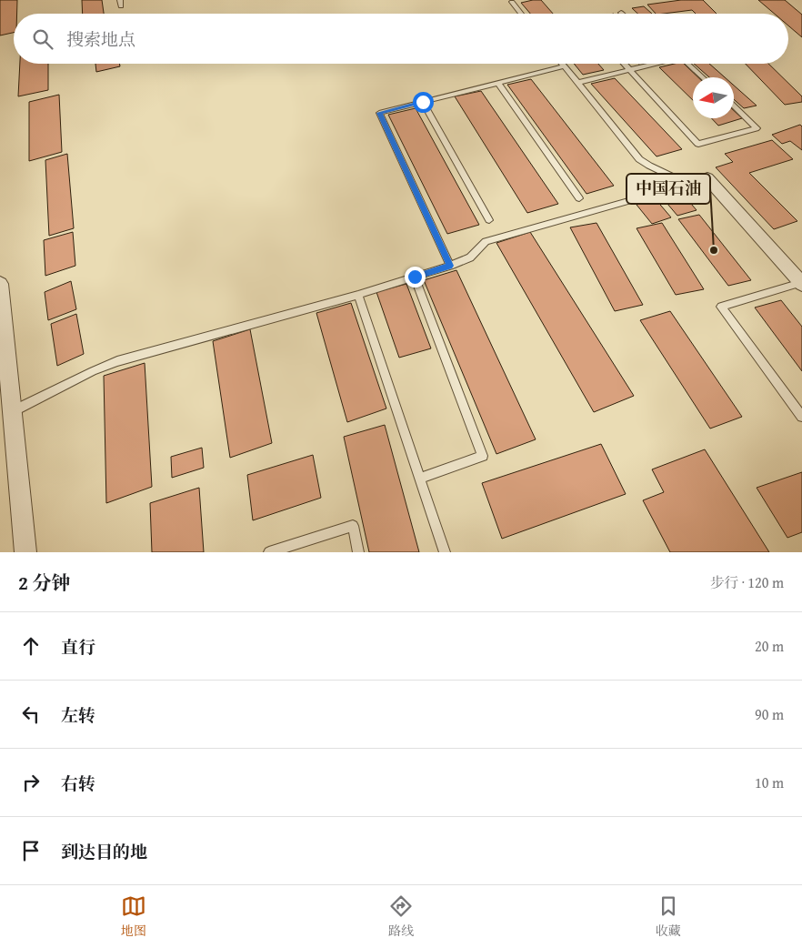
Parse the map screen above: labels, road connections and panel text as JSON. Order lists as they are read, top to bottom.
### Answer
{
  "places": ["中国石油"],
  "north": "left",
  "page": {
    "search": "搜索地点",
    "heading": ["2 分钟", "步行 · 120 m"],
    "list": [
      ["直行", "20 m"],
      ["左转", "90 m"],
      ["右转", "10 m"],
      "到达目的地"
    ],
    "nav": ["地图", "路线", "收藏"]
  }
}
